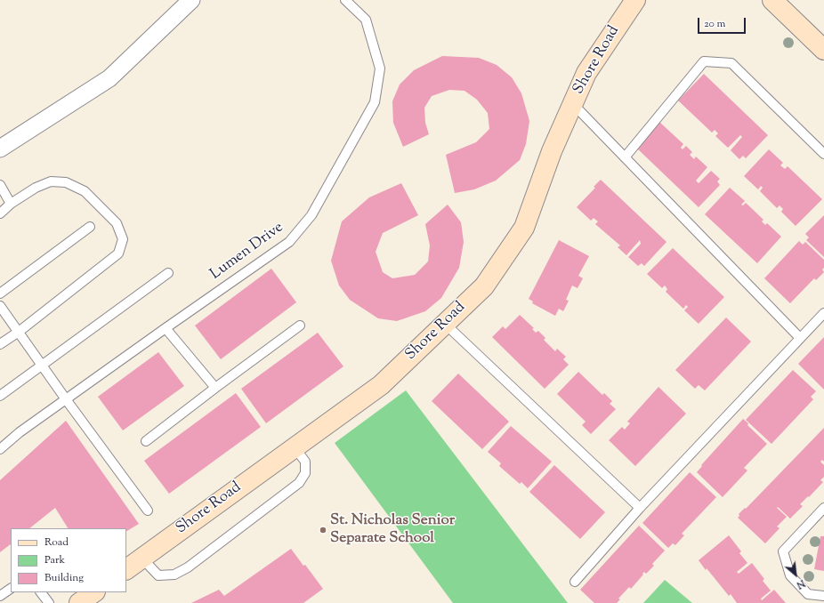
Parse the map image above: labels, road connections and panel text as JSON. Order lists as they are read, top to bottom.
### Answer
{
  "streets": {
    "street": ["Shore Road"],
    "lane": ["Lumen Drive"]
  },
  "places": ["St. Nicholas Senior Separate School"],
  "legend": ["Road", "Park", "Building"],
  "scale_bar": "20 m",
  "north": "bottom right"
}
